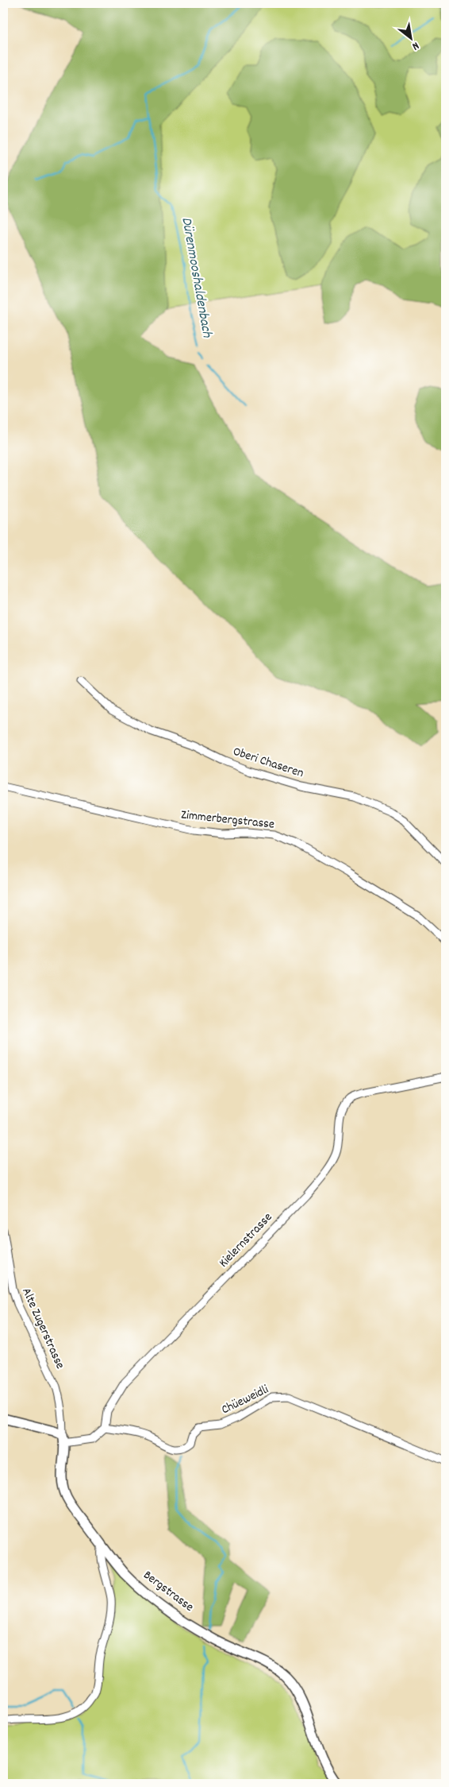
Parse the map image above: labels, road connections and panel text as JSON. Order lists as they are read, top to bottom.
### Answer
{
  "streets": {
    "street": [
      "Oberi Chaseren",
      "Zimmerbergstrasse",
      "Kielernstrasse",
      "Alte Zugerstrasse",
      "Chüeweidli",
      "Bergstrasse"
    ]
  },
  "crossings": [
    ["Kielernstrasse", "Chüeweidli"],
    ["Alte Zugerstrasse", "Bergstrasse"]
  ],
  "water": ["Dürenmooshaldenbach"],
  "north": "bottom right"
}
